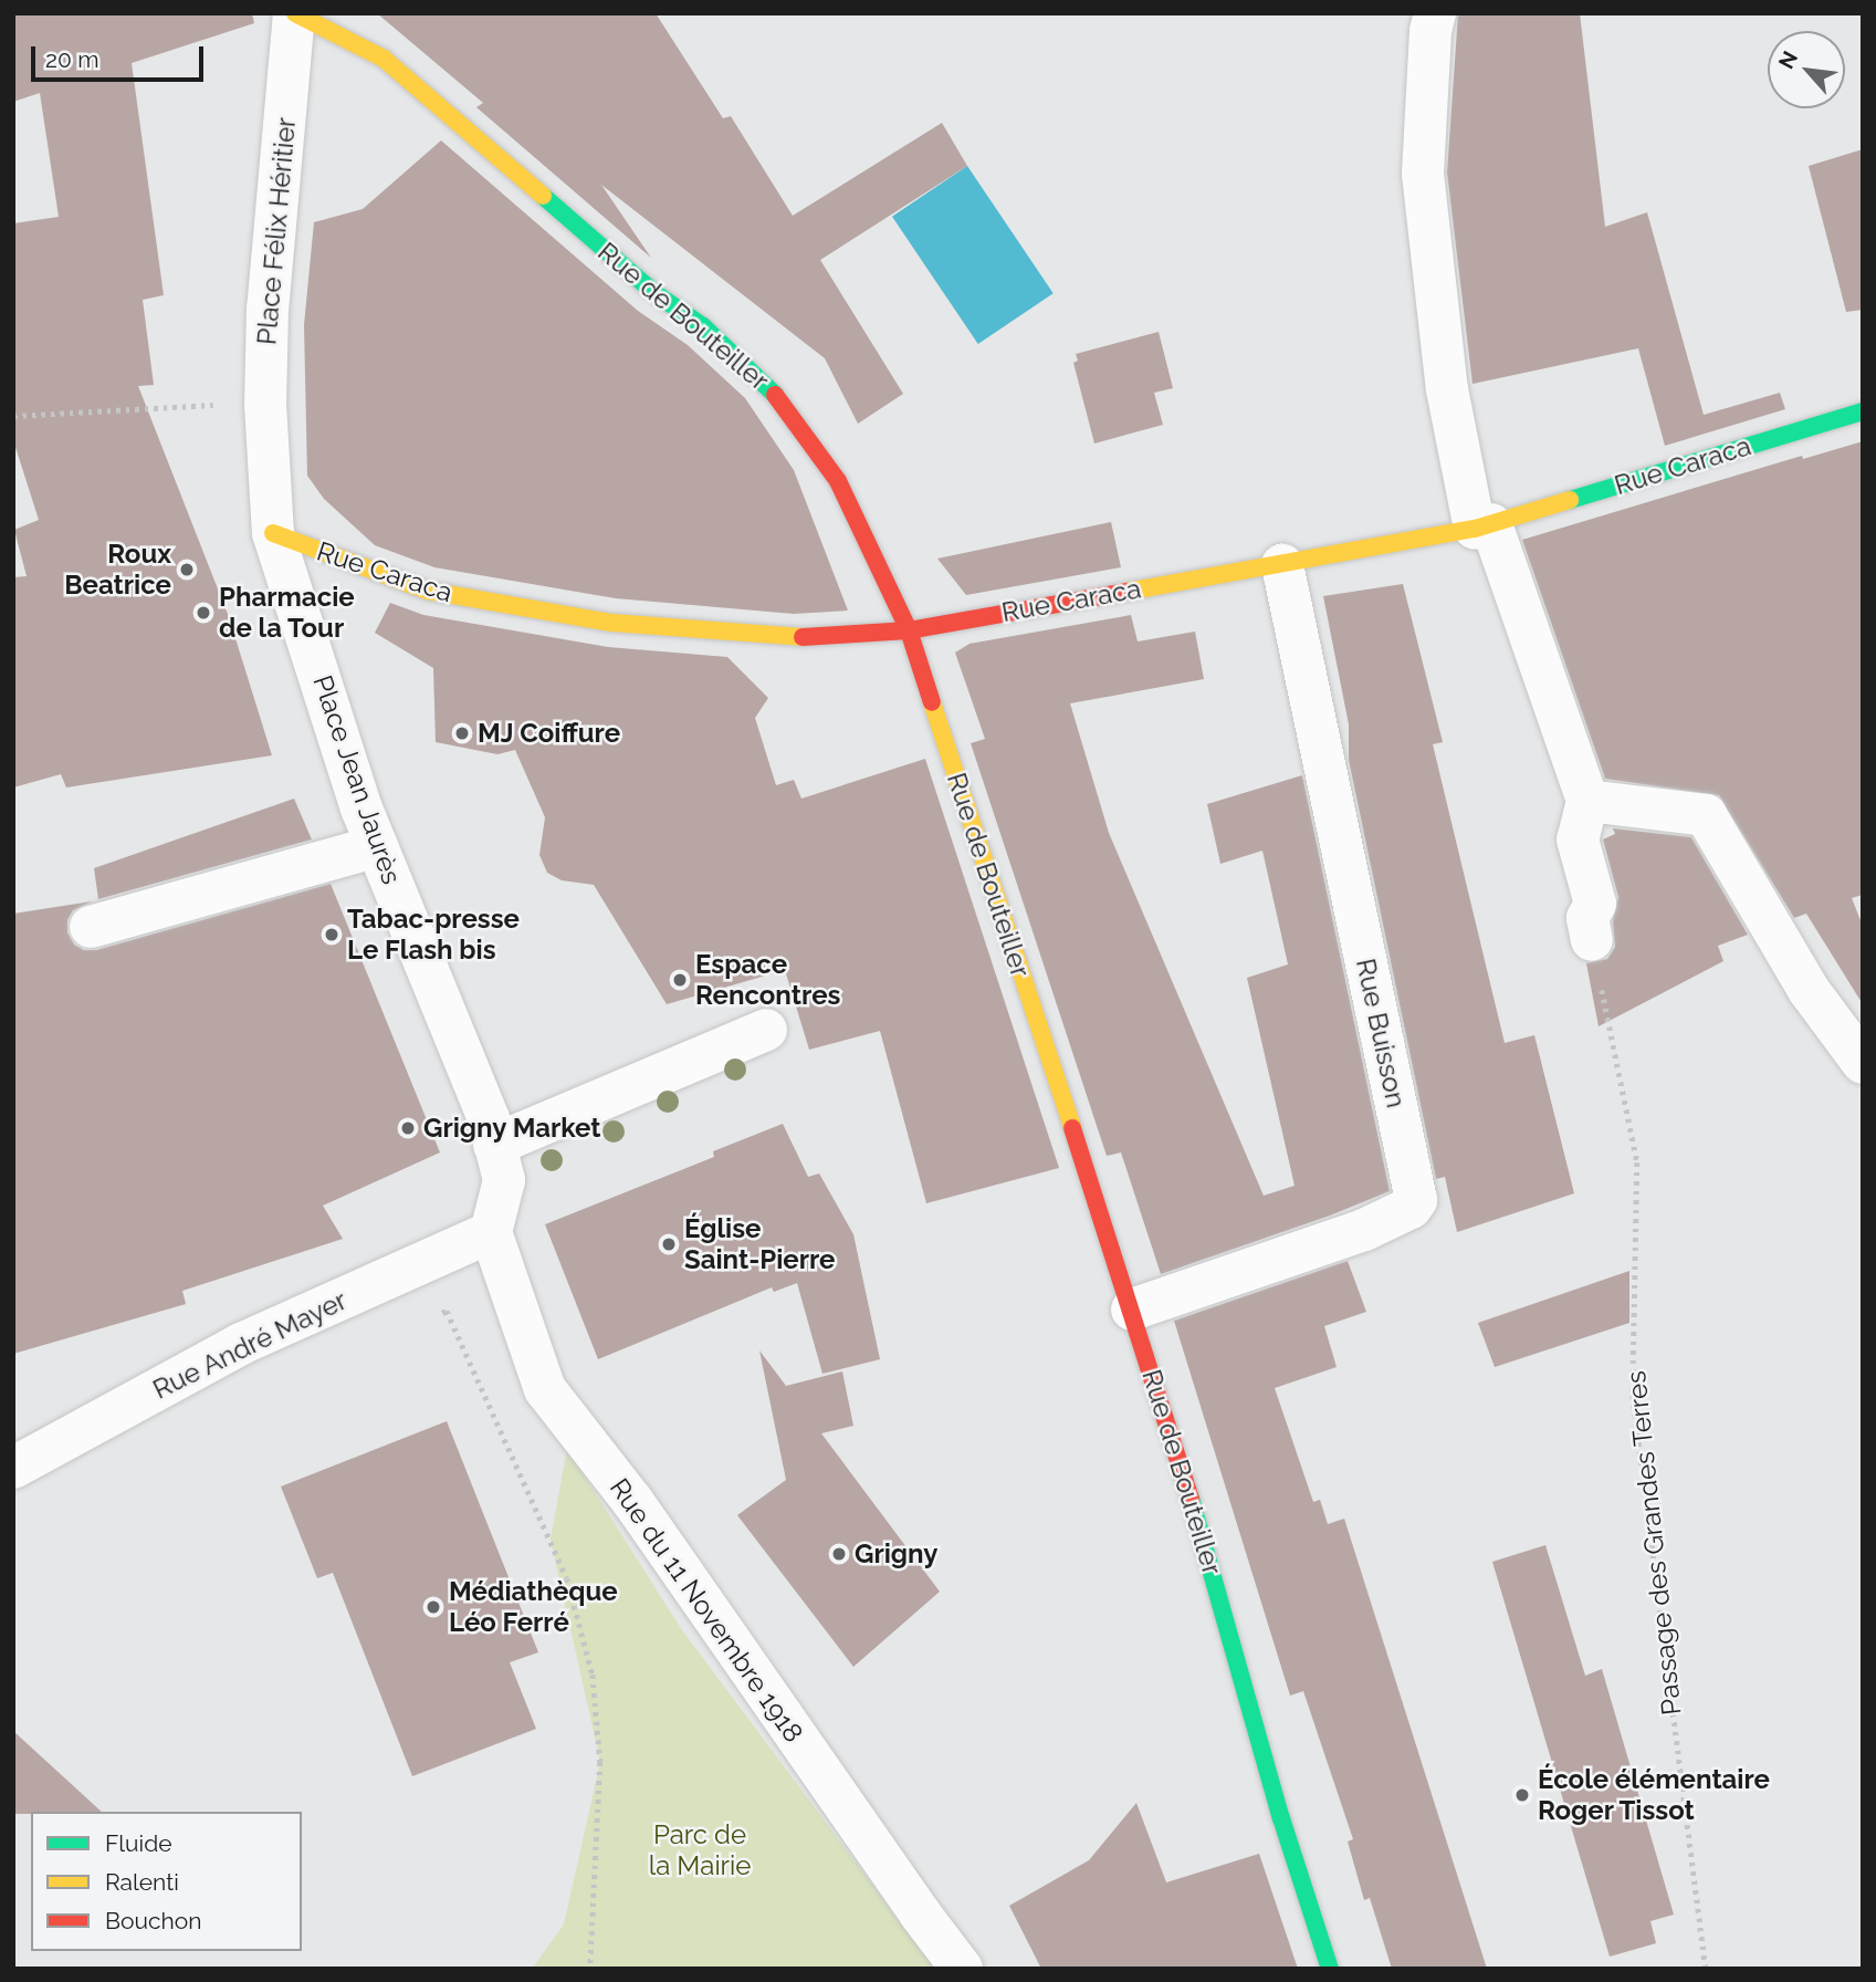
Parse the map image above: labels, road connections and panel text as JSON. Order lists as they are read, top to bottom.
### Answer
{
  "streets": {
    "street": [
      "Place Félix Héritier",
      "Rue de Bouteiller",
      "Rue Caraca",
      "Place Jean Jaurès",
      "Rue Buisson",
      "Rue André Mayer",
      "Rue du 11 Novembre 1918"
    ],
    "path": ["Passage des Grandes Terres"]
  },
  "crossings": [
    ["Place Félix Héritier", "Rue de Bouteiller"],
    ["Place Félix Héritier", "Place Jean Jaurès"],
    ["Rue de Bouteiller", "Rue Caraca"],
    ["Rue de Bouteiller", "Rue Buisson"],
    ["Rue Caraca", "Place Jean Jaurès"],
    ["Rue Caraca", "Rue Buisson"],
    ["Place Jean Jaurès", "Rue André Mayer"],
    ["Place Jean Jaurès", "Rue du 11 Novembre 1918"],
    ["Rue André Mayer", "Rue du 11 Novembre 1918"]
  ],
  "parks": ["Parc de la Mairie"],
  "places": [
    "Roux Beatrice",
    "Pharmacie de la Tour",
    "MJ Coiffure",
    "Tabac-presse Le Flash bis",
    "Espace Rencontres",
    "Grigny Market",
    "Église Saint-Pierre",
    "Grigny",
    "Médiathèque Léo Ferré",
    "École élémentaire Roger Tissot"
  ],
  "legend": ["Fluide", "Ralenti", "Bouchon"],
  "scale_bar": "20 m",
  "north": "top left"
}
